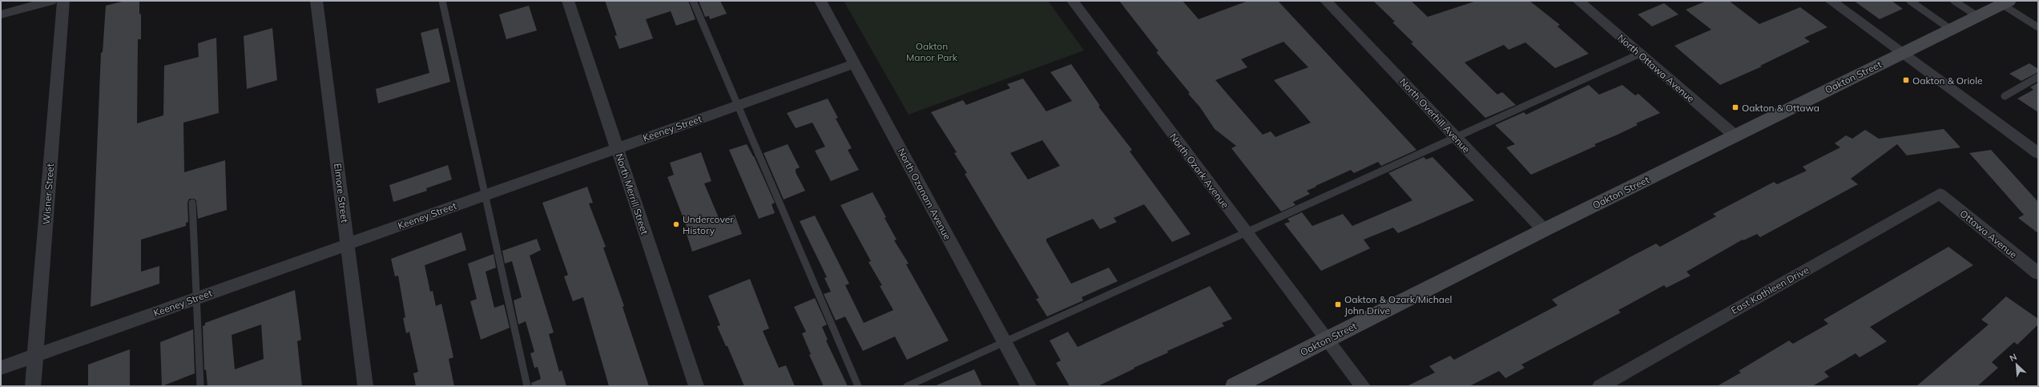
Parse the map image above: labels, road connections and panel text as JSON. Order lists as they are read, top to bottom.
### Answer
{
  "streets": {
    "main road": ["Oakton Street"],
    "street": [
      "North Ottawa Avenue",
      "North Overhill Avenue",
      "Keeney Street",
      "North Ozark Avenue",
      "Elmore Street",
      "Wisner Street",
      "North Merrill Street",
      "North Ozanam Avenue",
      "Ottawa Avenue",
      "East Kathleen Drive"
    ]
  },
  "crossings": [
    ["North Ottawa Avenue", "Oakton Street"],
    ["Oakton Street", "North Overhill Avenue"],
    ["Oakton Street", "North Ozark Avenue"],
    ["Keeney Street", "Elmore Street"],
    ["Keeney Street", "Wisner Street"],
    ["Keeney Street", "North Merrill Street"],
    ["Keeney Street", "North Ozanam Avenue"],
    ["Ottawa Avenue", "East Kathleen Drive"]
  ],
  "parks": ["Oakton Manor Park"],
  "places": {
    "transit": ["Oakton & Oriole", "Oakton & Ottawa", "Oakton & Ozark/Michael John Drive"],
    "other": ["Undercover History"]
  },
  "north": "top left"
}
